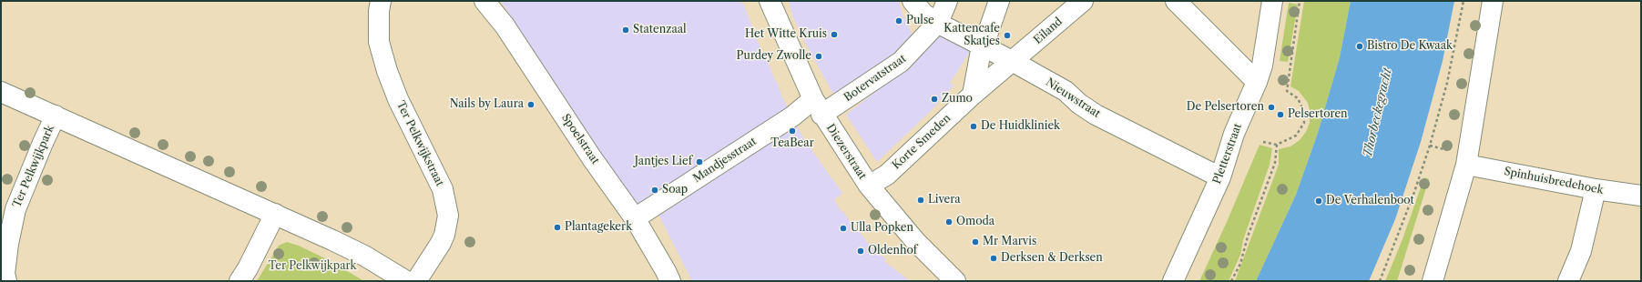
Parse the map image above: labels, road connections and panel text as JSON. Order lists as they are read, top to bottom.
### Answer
{
  "streets": {
    "street": [
      "Eiland",
      "Botervatstraat",
      "Nieuwstraat",
      "Spoelstraat",
      "Korte Smeden",
      "Ter Pelkwijkstraat",
      "Diezerstraat",
      "Pletterstraat",
      "Mandjesstraat",
      "Ter Pelkwijkpark",
      "Spinhuisbredehoek"
    ]
  },
  "crossings": [
    ["Eiland", "Nieuwstraat"],
    ["Eiland", "Korte Smeden"],
    ["Botervatstraat", "Nieuwstraat"],
    ["Botervatstraat", "Diezerstraat"],
    ["Botervatstraat", "Mandjesstraat"],
    ["Nieuwstraat", "Korte Smeden"],
    ["Nieuwstraat", "Pletterstraat"],
    ["Spoelstraat", "Mandjesstraat"],
    ["Korte Smeden", "Diezerstraat"],
    ["Diezerstraat", "Mandjesstraat"]
  ],
  "water": ["Thorbeckegracht"],
  "parks": ["Ter Pelkwijkpark"],
  "places": [
    "Pulse",
    "Statenzaal",
    "Het Witte Kruis",
    "Kattencafe Skatjes",
    "Bistro De Kwaak",
    "Purdey Zwolle",
    "Zumo",
    "Nails by Laura",
    "De Pelsertoren",
    "Pelsertoren",
    "De Huidkliniek",
    "TeaBear",
    "Jantjes Lief",
    "Soap",
    "Livera",
    "De Verhalenboot",
    "Omoda",
    "Plantagekerk",
    "Ulla Popken",
    "Mr Marvis",
    "Oldenhof",
    "Derksen & Derksen"
  ]
}
